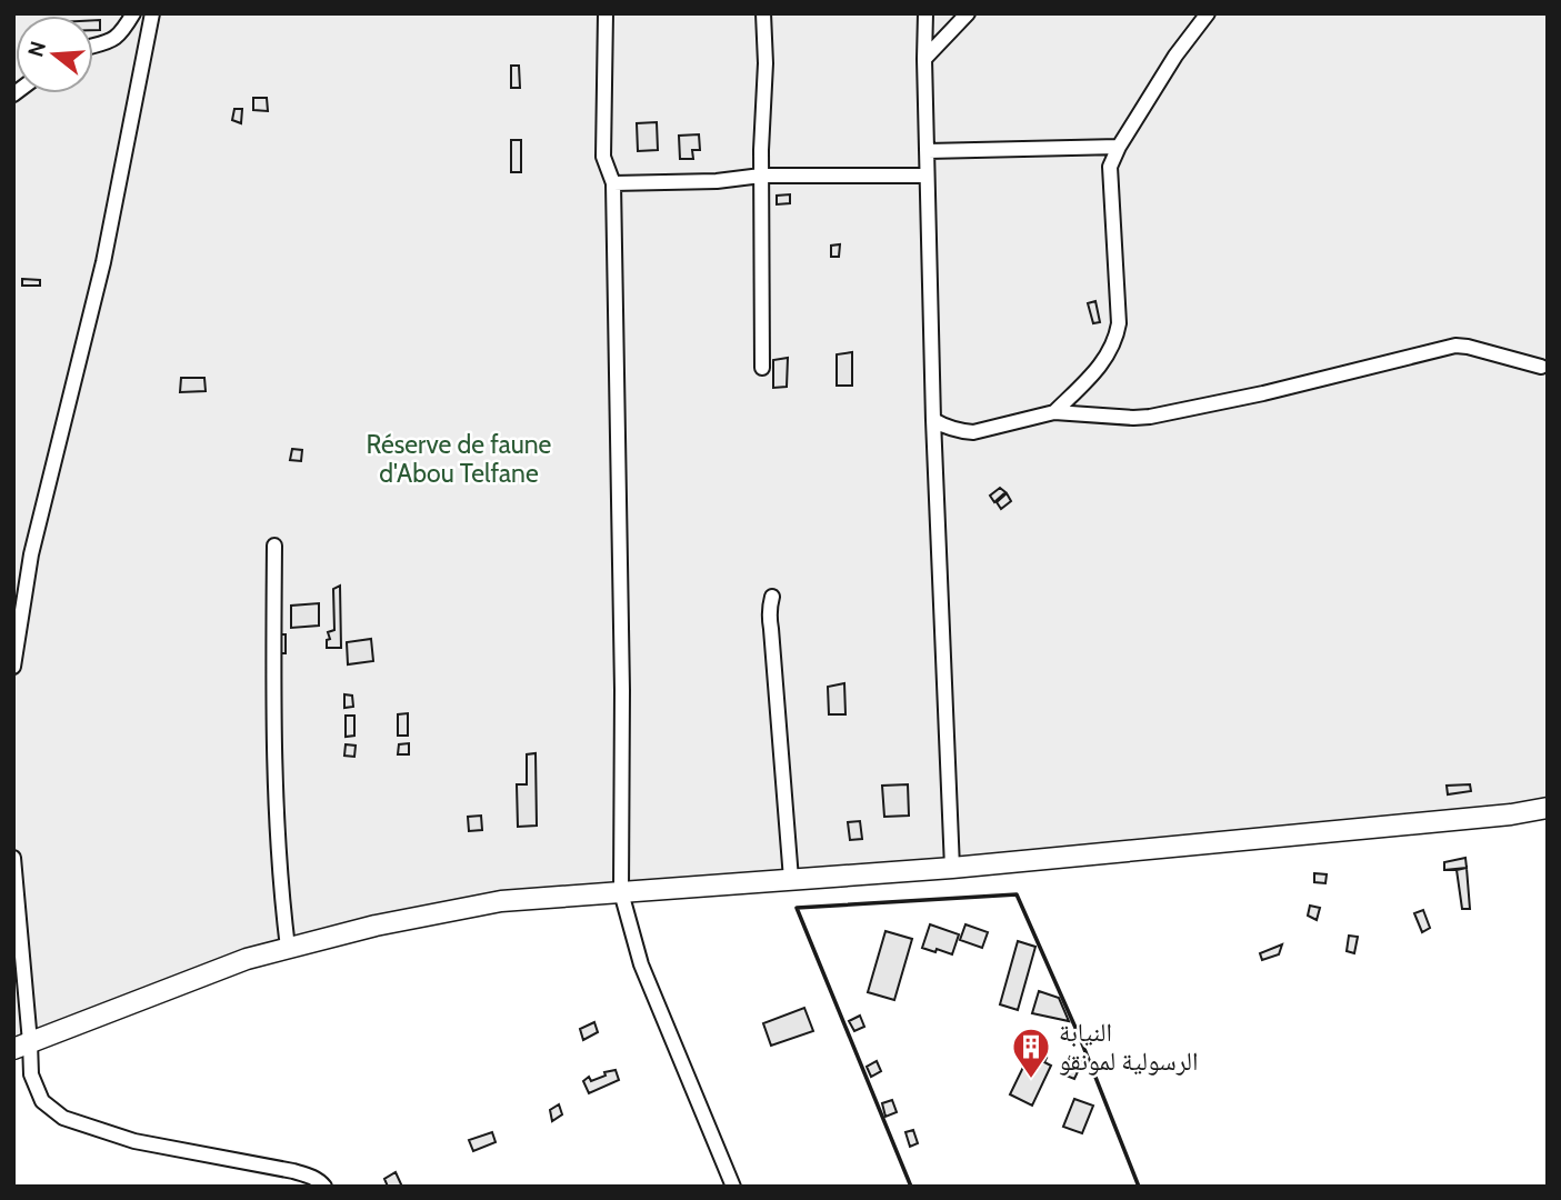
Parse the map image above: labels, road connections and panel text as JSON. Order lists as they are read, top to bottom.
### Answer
{
  "parks": ["Réserve de faune d'Abou Telfane"],
  "places": {
    "building": ["النيابة الرسولية لمونقو"]
  },
  "north": "left"
}
